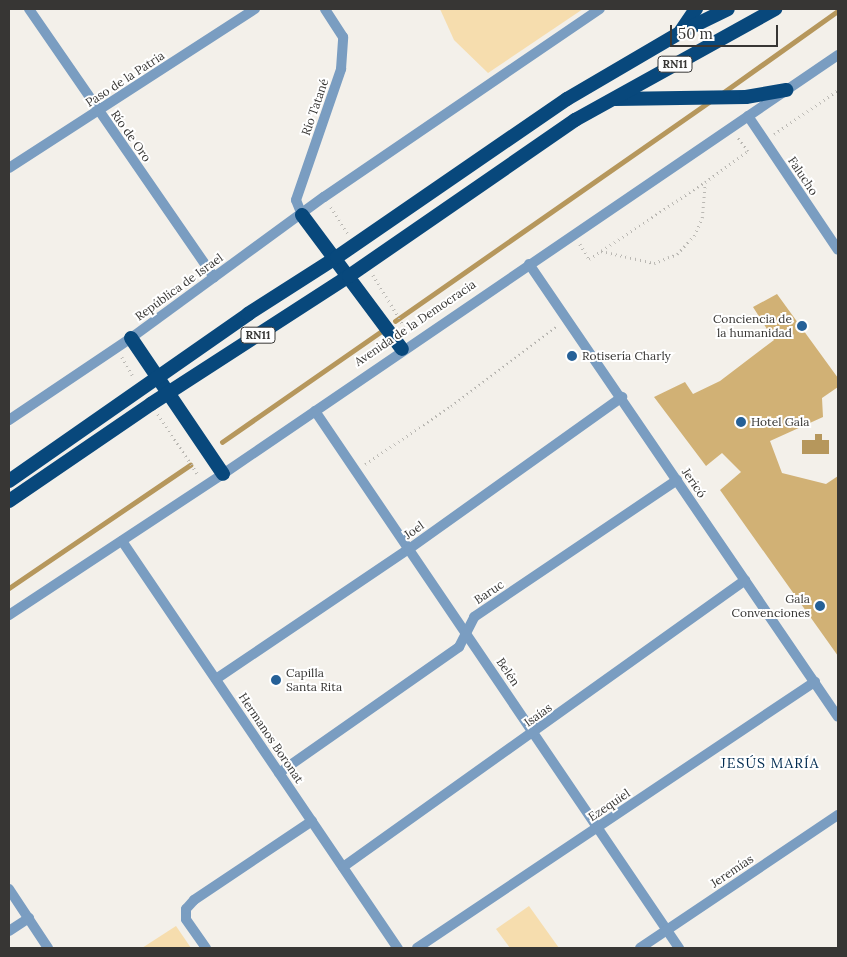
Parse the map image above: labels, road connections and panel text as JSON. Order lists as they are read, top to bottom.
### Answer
{
  "streets": {
    "highway": ["RN11"],
    "street": [
      "Paso de la Patria",
      "Río Tatané",
      "Río de Oro",
      "Falucho",
      "República de Israel",
      "Avenida de la Democracia",
      "Jericó",
      "Joel",
      "Baruc",
      "Belén",
      "Isaías",
      "Hermanos Boronat",
      "Ezequiel",
      "Jeremías"
    ]
  },
  "crossings": [
    ["Paso de la Patria", "Río de Oro"],
    ["Río Tatané", "República de Israel"],
    ["Río de Oro", "República de Israel"],
    ["Falucho", "Avenida de la Democracia"],
    ["Avenida de la Democracia", "Jericó"],
    ["Avenida de la Democracia", "Belén"],
    ["Avenida de la Democracia", "Hermanos Boronat"],
    ["Jericó", "Joel"],
    ["Jericó", "Baruc"],
    ["Jericó", "Isaías"],
    ["Jericó", "Ezequiel"],
    ["Joel", "Belén"],
    ["Joel", "Hermanos Boronat"],
    ["Baruc", "Belén"],
    ["Baruc", "Hermanos Boronat"],
    ["Belén", "Isaías"],
    ["Belén", "Ezequiel"],
    ["Belén", "Jeremías"],
    ["Isaías", "Hermanos Boronat"]
  ],
  "districts": ["JESÚS MARÍA"],
  "places": [
    "Conciencia de la humanidad",
    "Rotisería Charly",
    "Hotel Gala",
    "Gala Convenciones",
    "Capilla Santa Rita"
  ],
  "scale_bar": "50 m"
}
